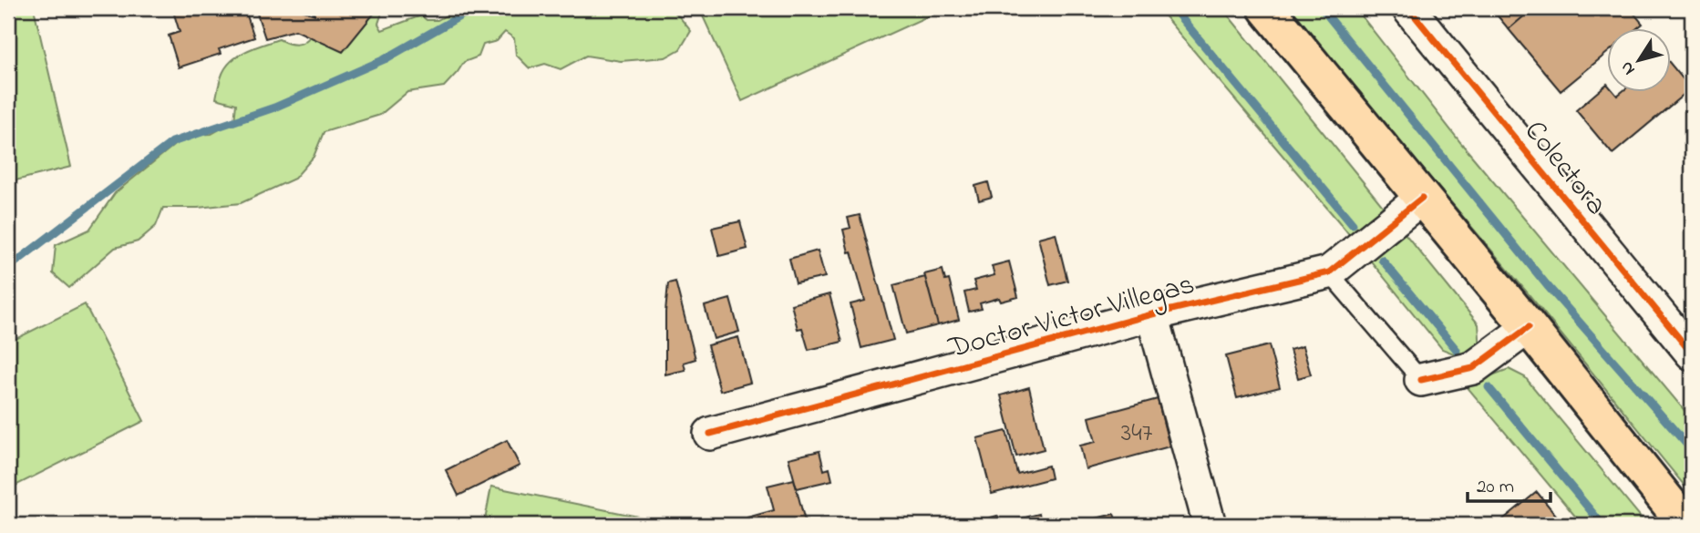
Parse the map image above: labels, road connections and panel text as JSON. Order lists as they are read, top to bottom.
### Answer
{
  "streets": {
    "street": ["Colectora", "Doctor Victor Villegas"]
  },
  "house_numbers": ["347"],
  "scale_bar": "20 m",
  "north": "bottom left"
}
